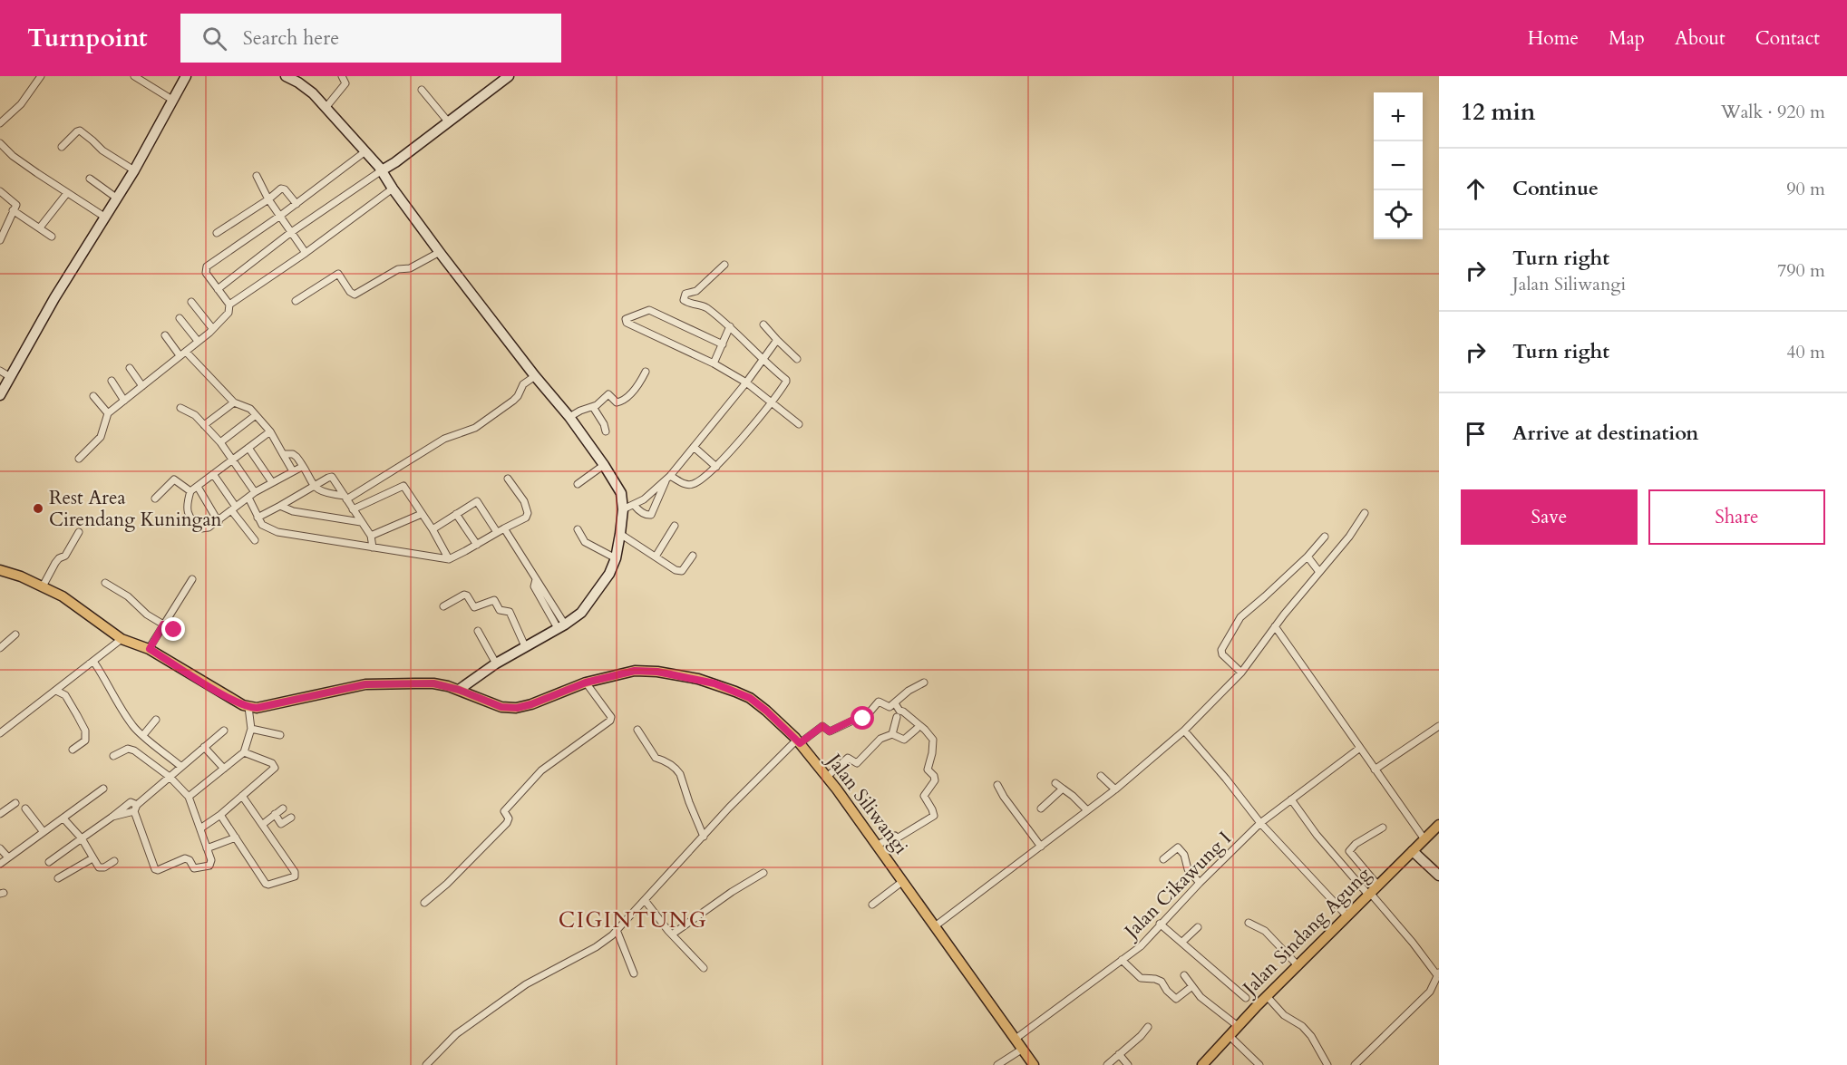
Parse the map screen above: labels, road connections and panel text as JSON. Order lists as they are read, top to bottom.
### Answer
{
  "streets": {
    "main road": ["Jalan Siliwangi", "Jalan Sindang Agung"],
    "street": ["Jalan Cikawung I"]
  },
  "crossings": [
    ["Jalan Siliwangi", "Jalan Cikawung I"]
  ],
  "districts": ["CIGINTUNG"],
  "places": ["Rest Area Cirendang Kuningan"],
  "page": {
    "header": "Turnpoint",
    "search": "Search here",
    "nav": [
      "Home",
      "Map",
      "About",
      "Contact"
    ],
    "heading": ["12 min", "Walk · 920 m"],
    "map_buttons": ["+", "−"],
    "list": [
      ["Continue", "90 m"],
      ["Turn right", "Jalan Siliwangi", "790 m"],
      ["Turn right", "40 m"],
      "Arrive at destination"
    ],
    "buttons": ["Save", "Share"]
  }
}
